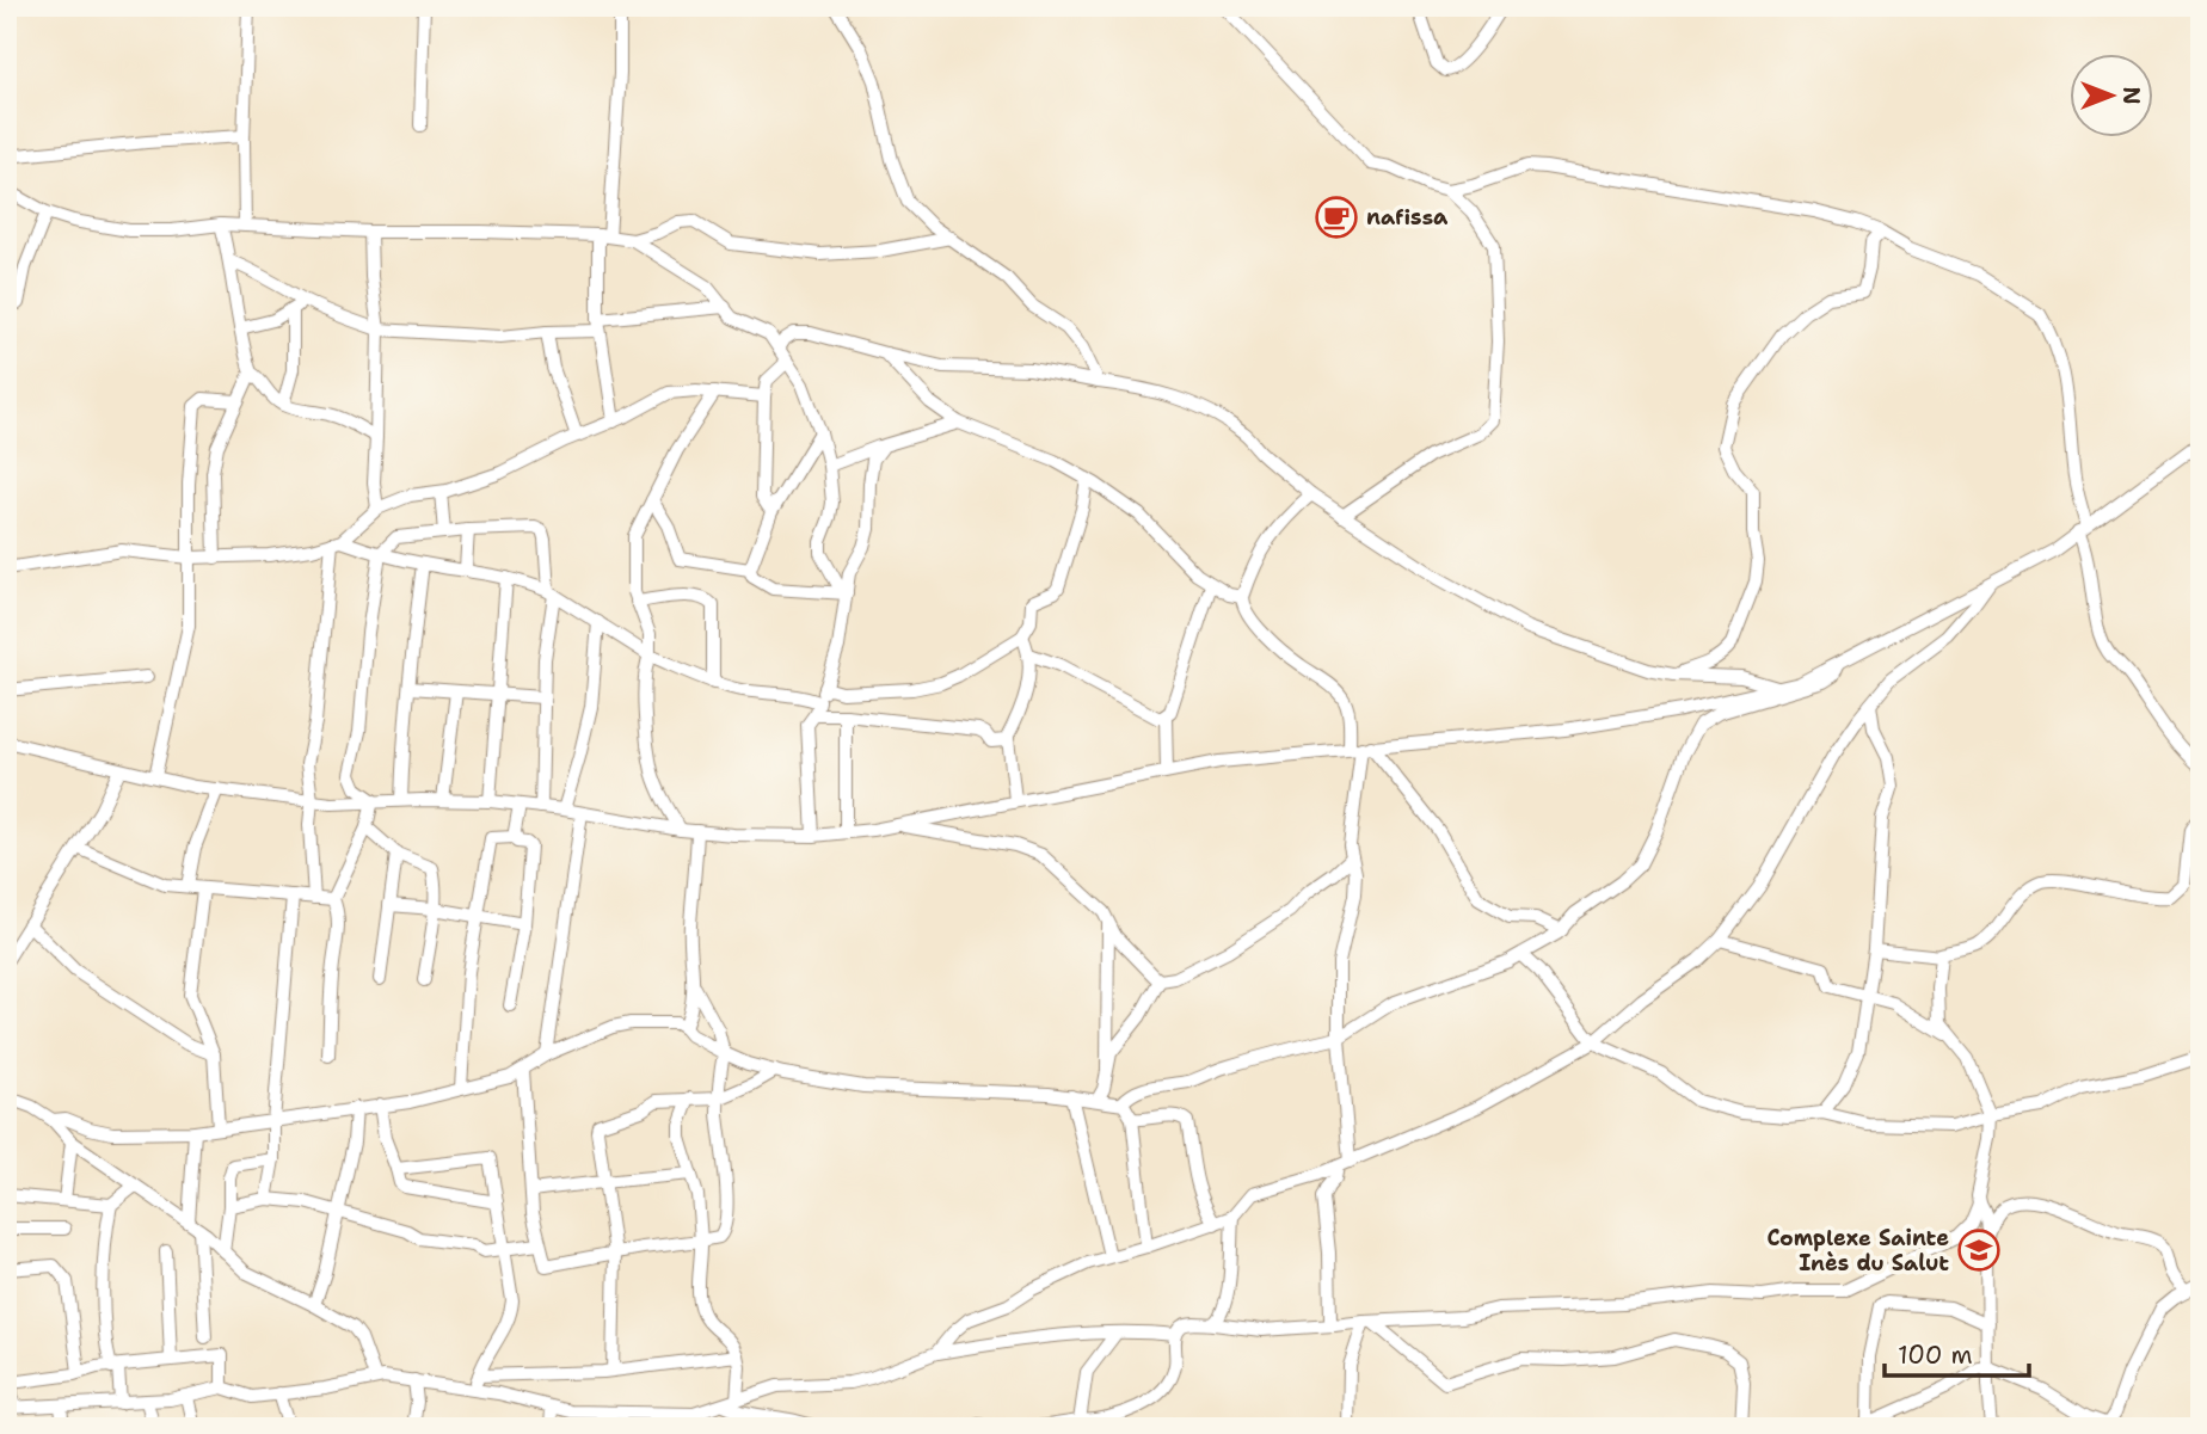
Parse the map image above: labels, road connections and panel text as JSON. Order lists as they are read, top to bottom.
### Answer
{
  "places": {
    "cafe": ["nafissa"],
    "school or university": ["Complexe Sainte Inès du Salut"]
  },
  "scale_bar": "100 m",
  "north": "right"
}
